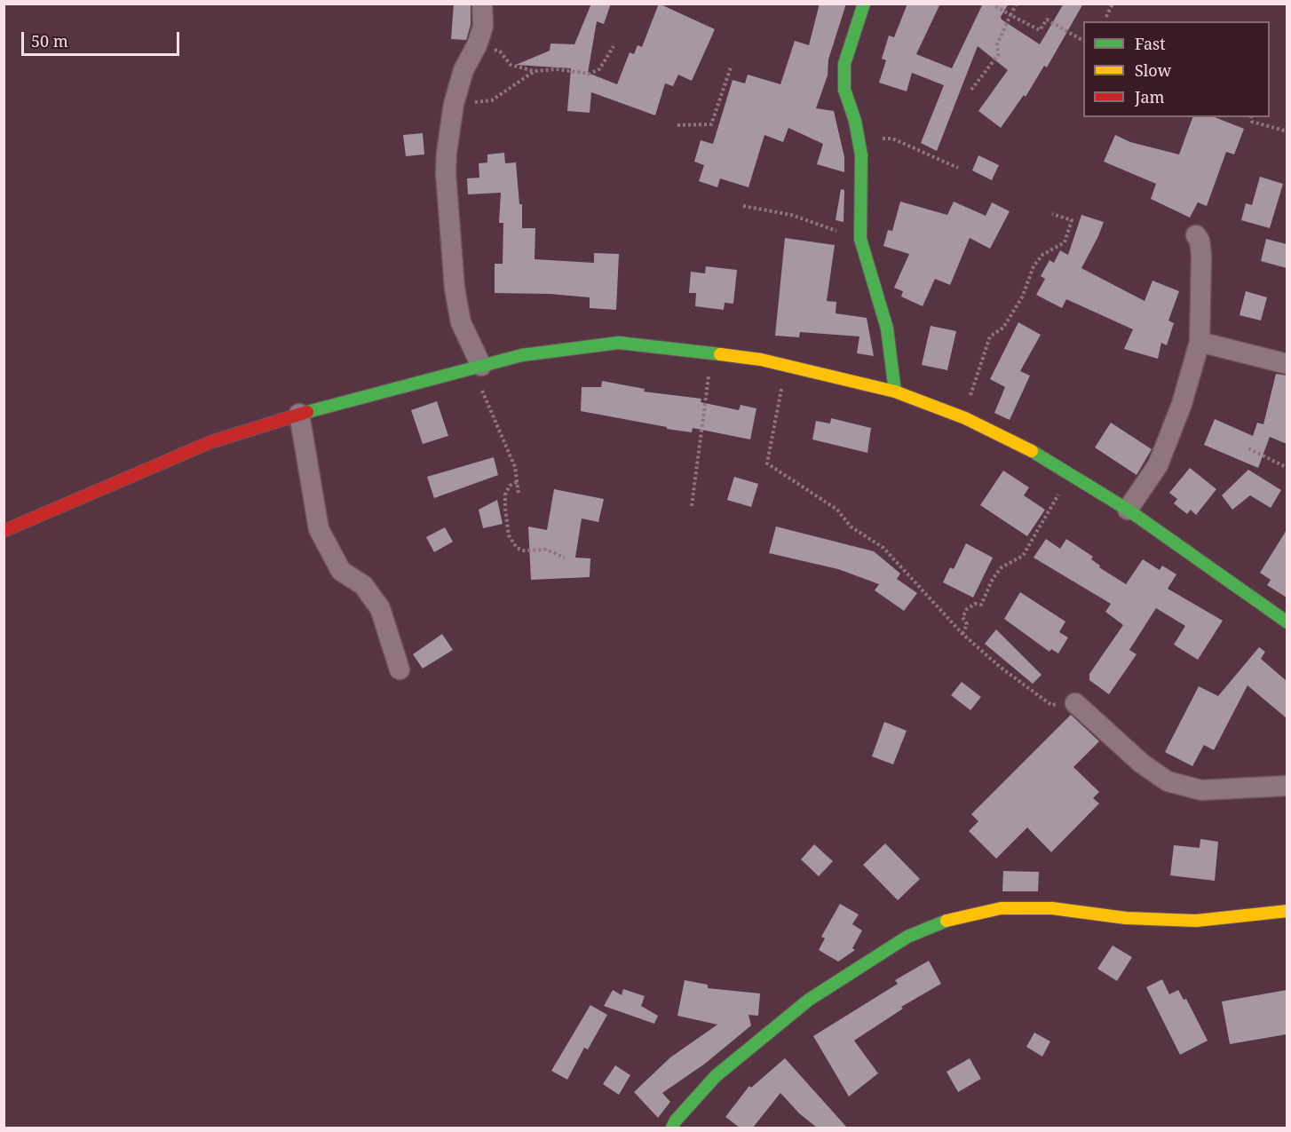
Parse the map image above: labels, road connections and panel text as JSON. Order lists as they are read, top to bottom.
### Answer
{
  "legend": ["Fast", "Slow", "Jam"],
  "scale_bar": "50 m"
}
